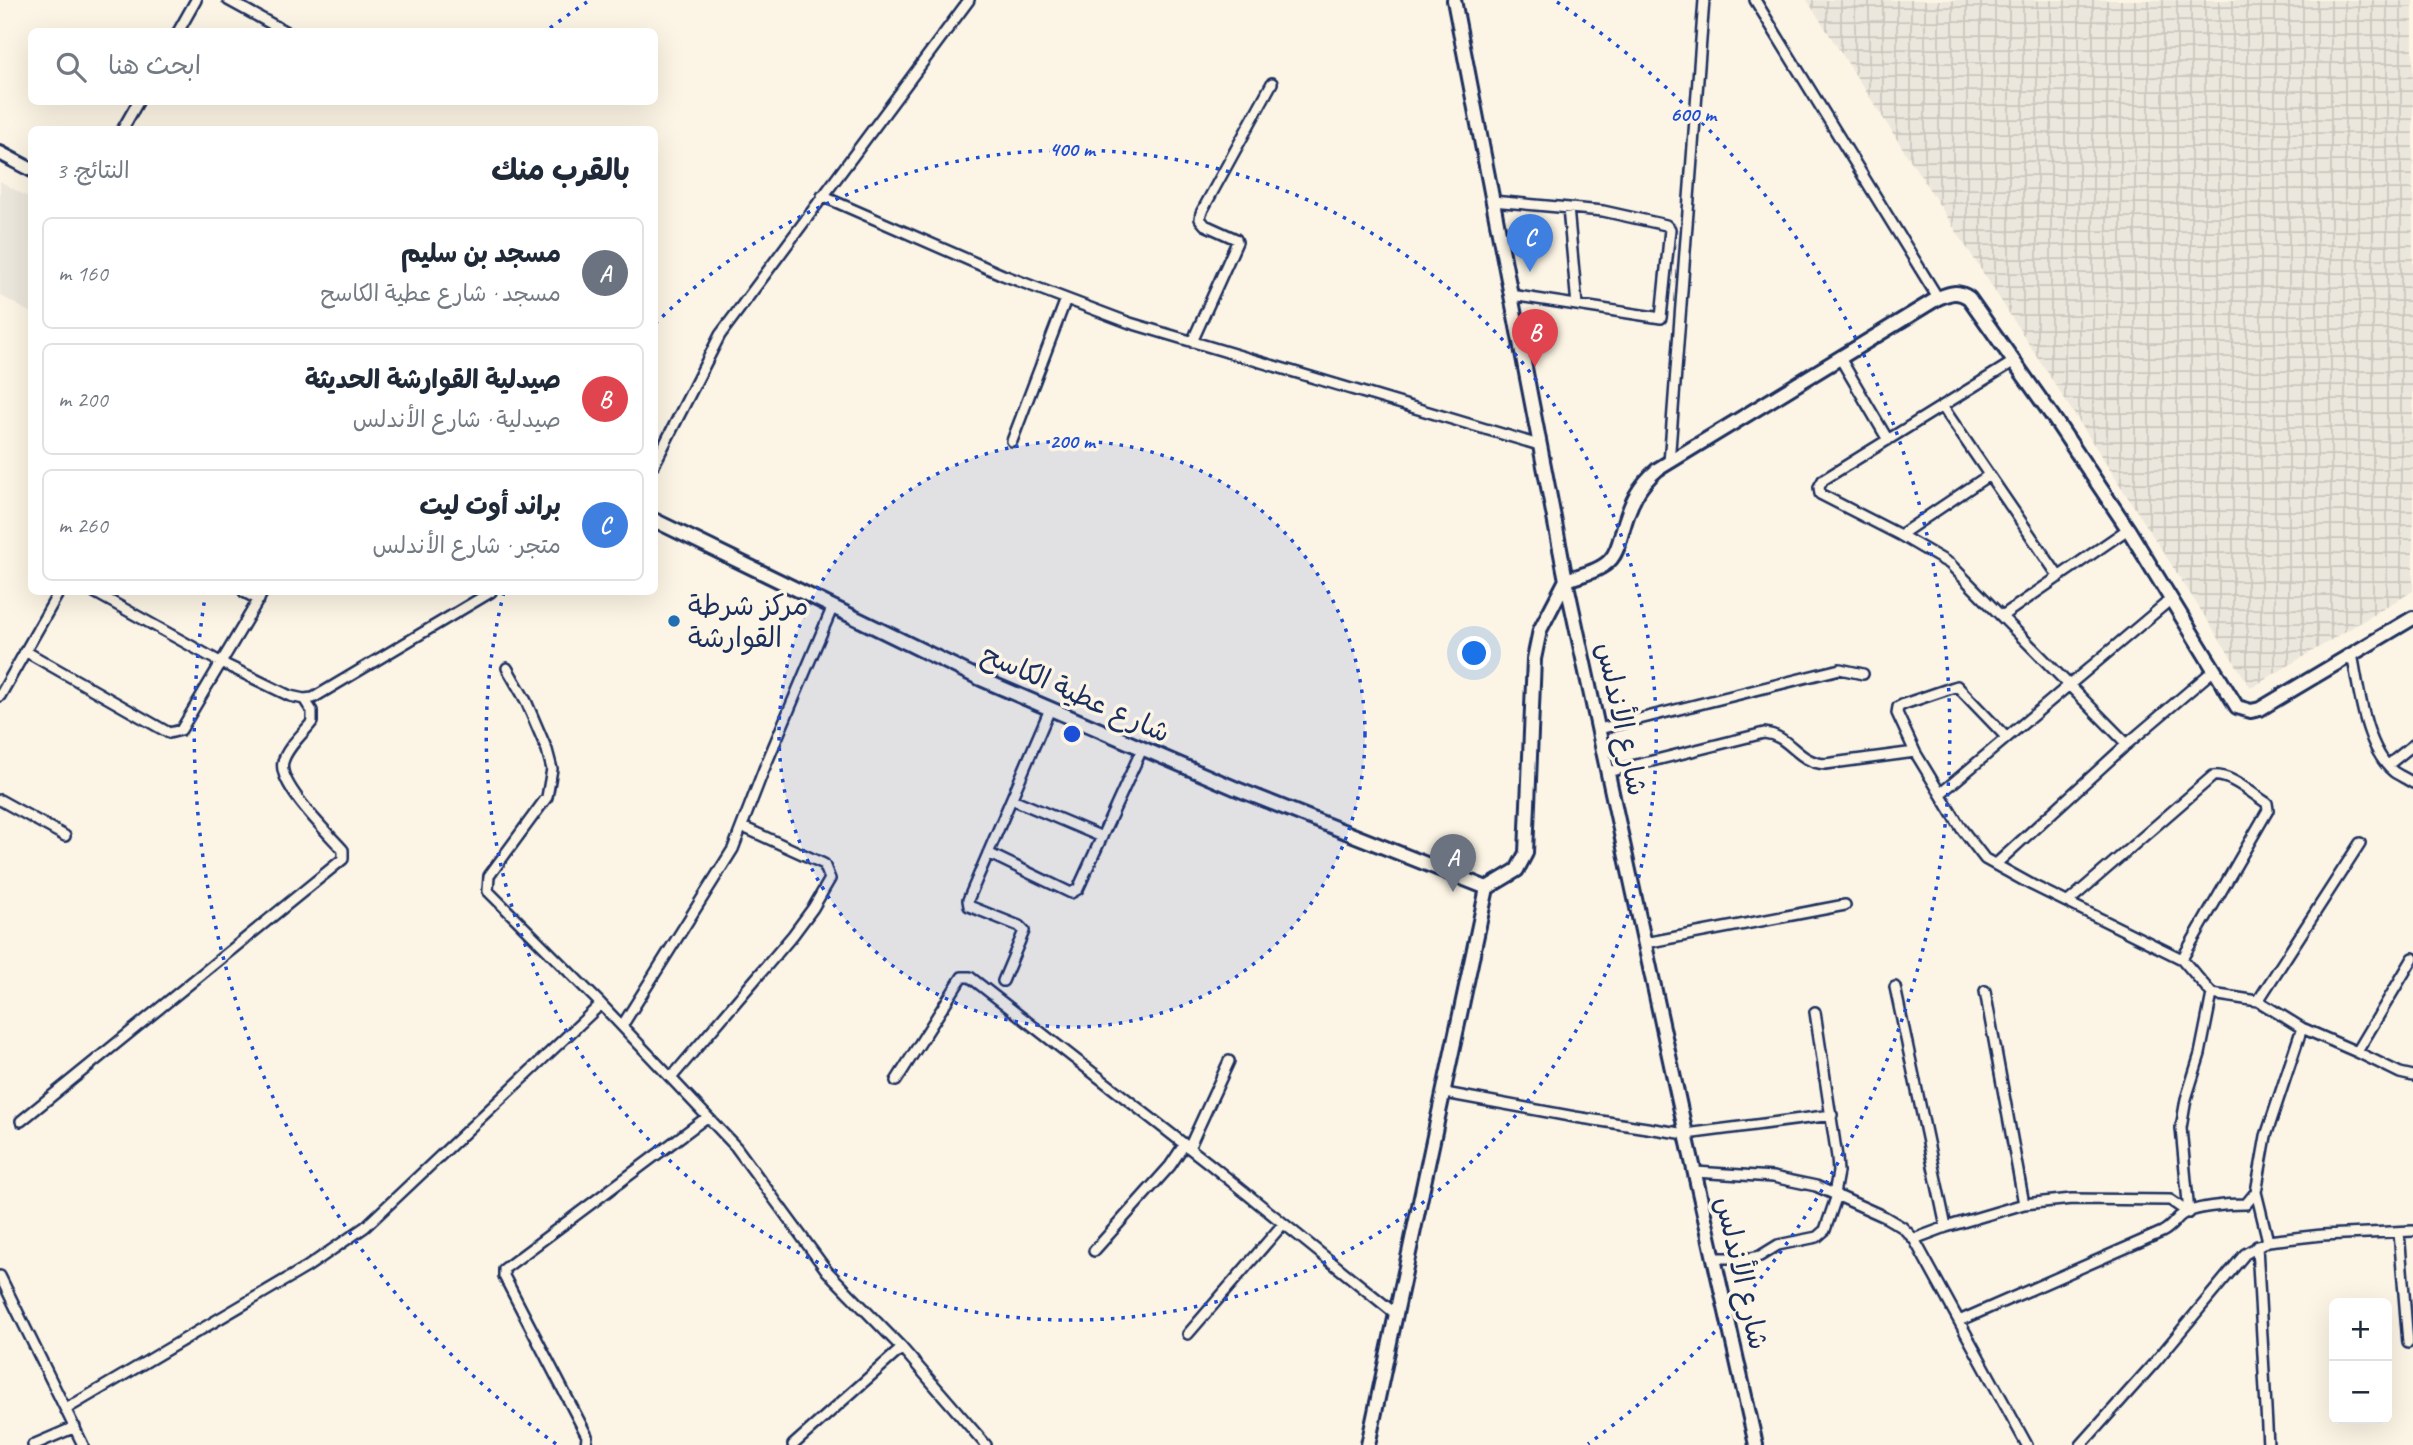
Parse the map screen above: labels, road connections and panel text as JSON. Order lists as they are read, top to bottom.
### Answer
{
  "streets": {
    "main road": ["شارع عطية الكاسح", "شارع الأندلس"]
  },
  "places": ["مركز شرطة القوارشة"],
  "page": {
    "search": "ابحث هنا",
    "heading": ["بالقرب منك", "النتائج: 3"],
    "pins": ["C", "B", "A"],
    "list": [
      {
        "mark": "A",
        "name": "مسجد بن سليم",
        "note": "مسجد · شارع عطية الكاسح",
        "value": "160 m"
      },
      {
        "mark": "B",
        "name": "صيدلية القوارشة الحديثة",
        "note": "صيدلية · شارع الأندلس",
        "value": "200 m"
      },
      {
        "mark": "C",
        "name": "براند أوت ليت",
        "note": "متجر · شارع الأندلس",
        "value": "260 m"
      }
    ],
    "map_buttons": ["+", "−"]
  },
  "rings": ["600 m", "400 m", "200 m"]
}
